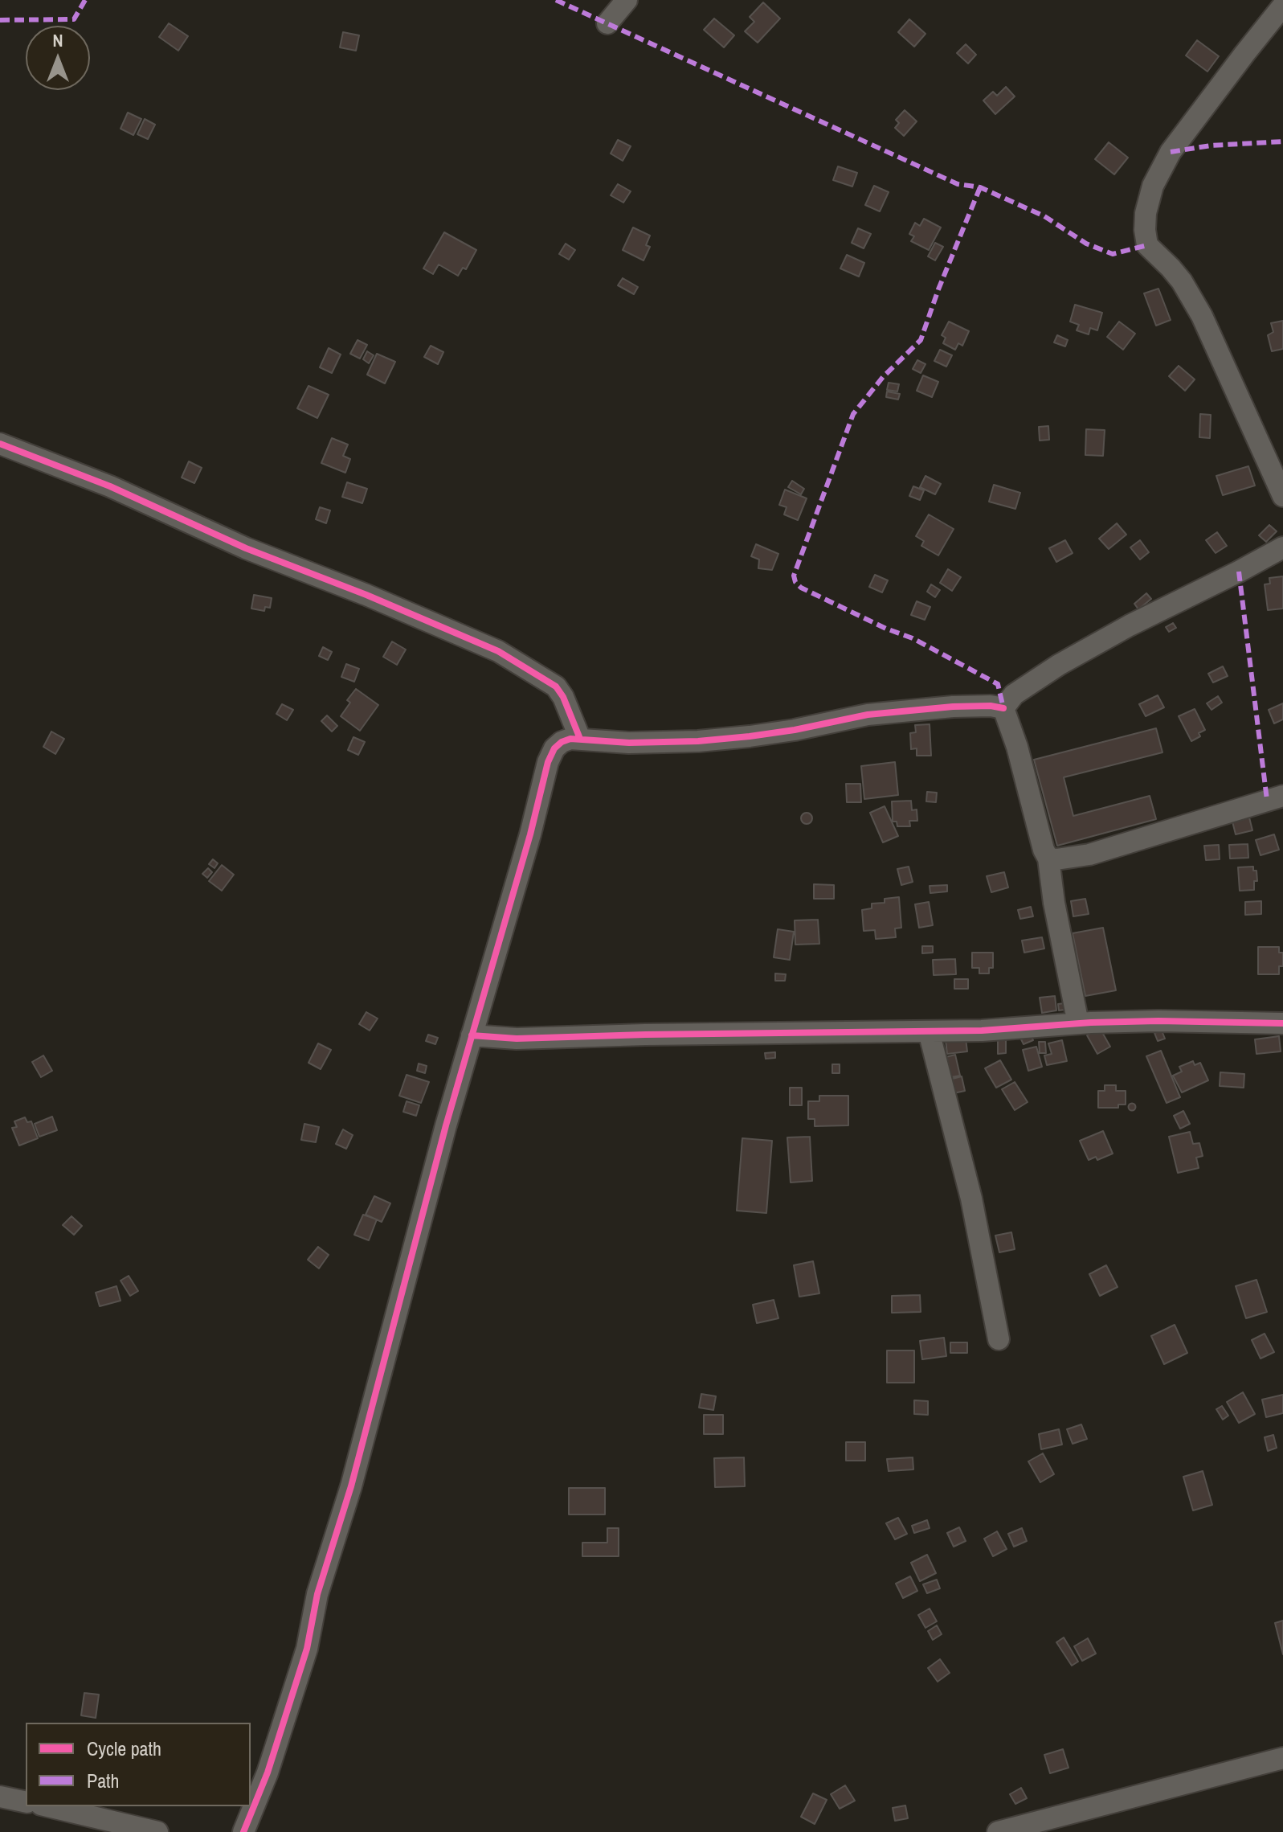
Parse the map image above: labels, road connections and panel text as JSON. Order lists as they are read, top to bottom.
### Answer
{
  "legend": ["Cycle path", "Path"],
  "north": "top"
}
